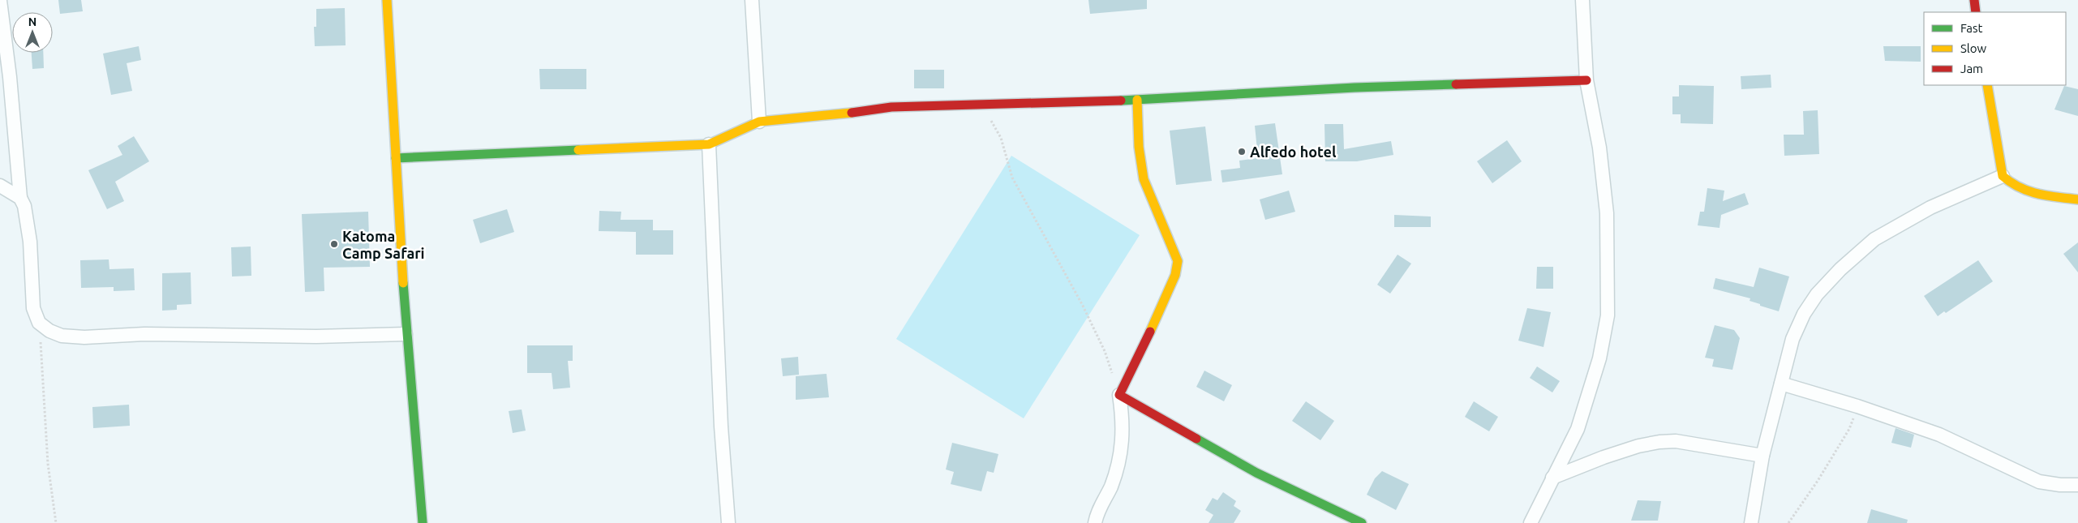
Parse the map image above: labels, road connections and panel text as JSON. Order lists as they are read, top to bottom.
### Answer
{
  "places": ["Alfedo hotel", "Katoma Camp Safari"],
  "legend": ["Fast", "Slow", "Jam"],
  "north": "top"
}
